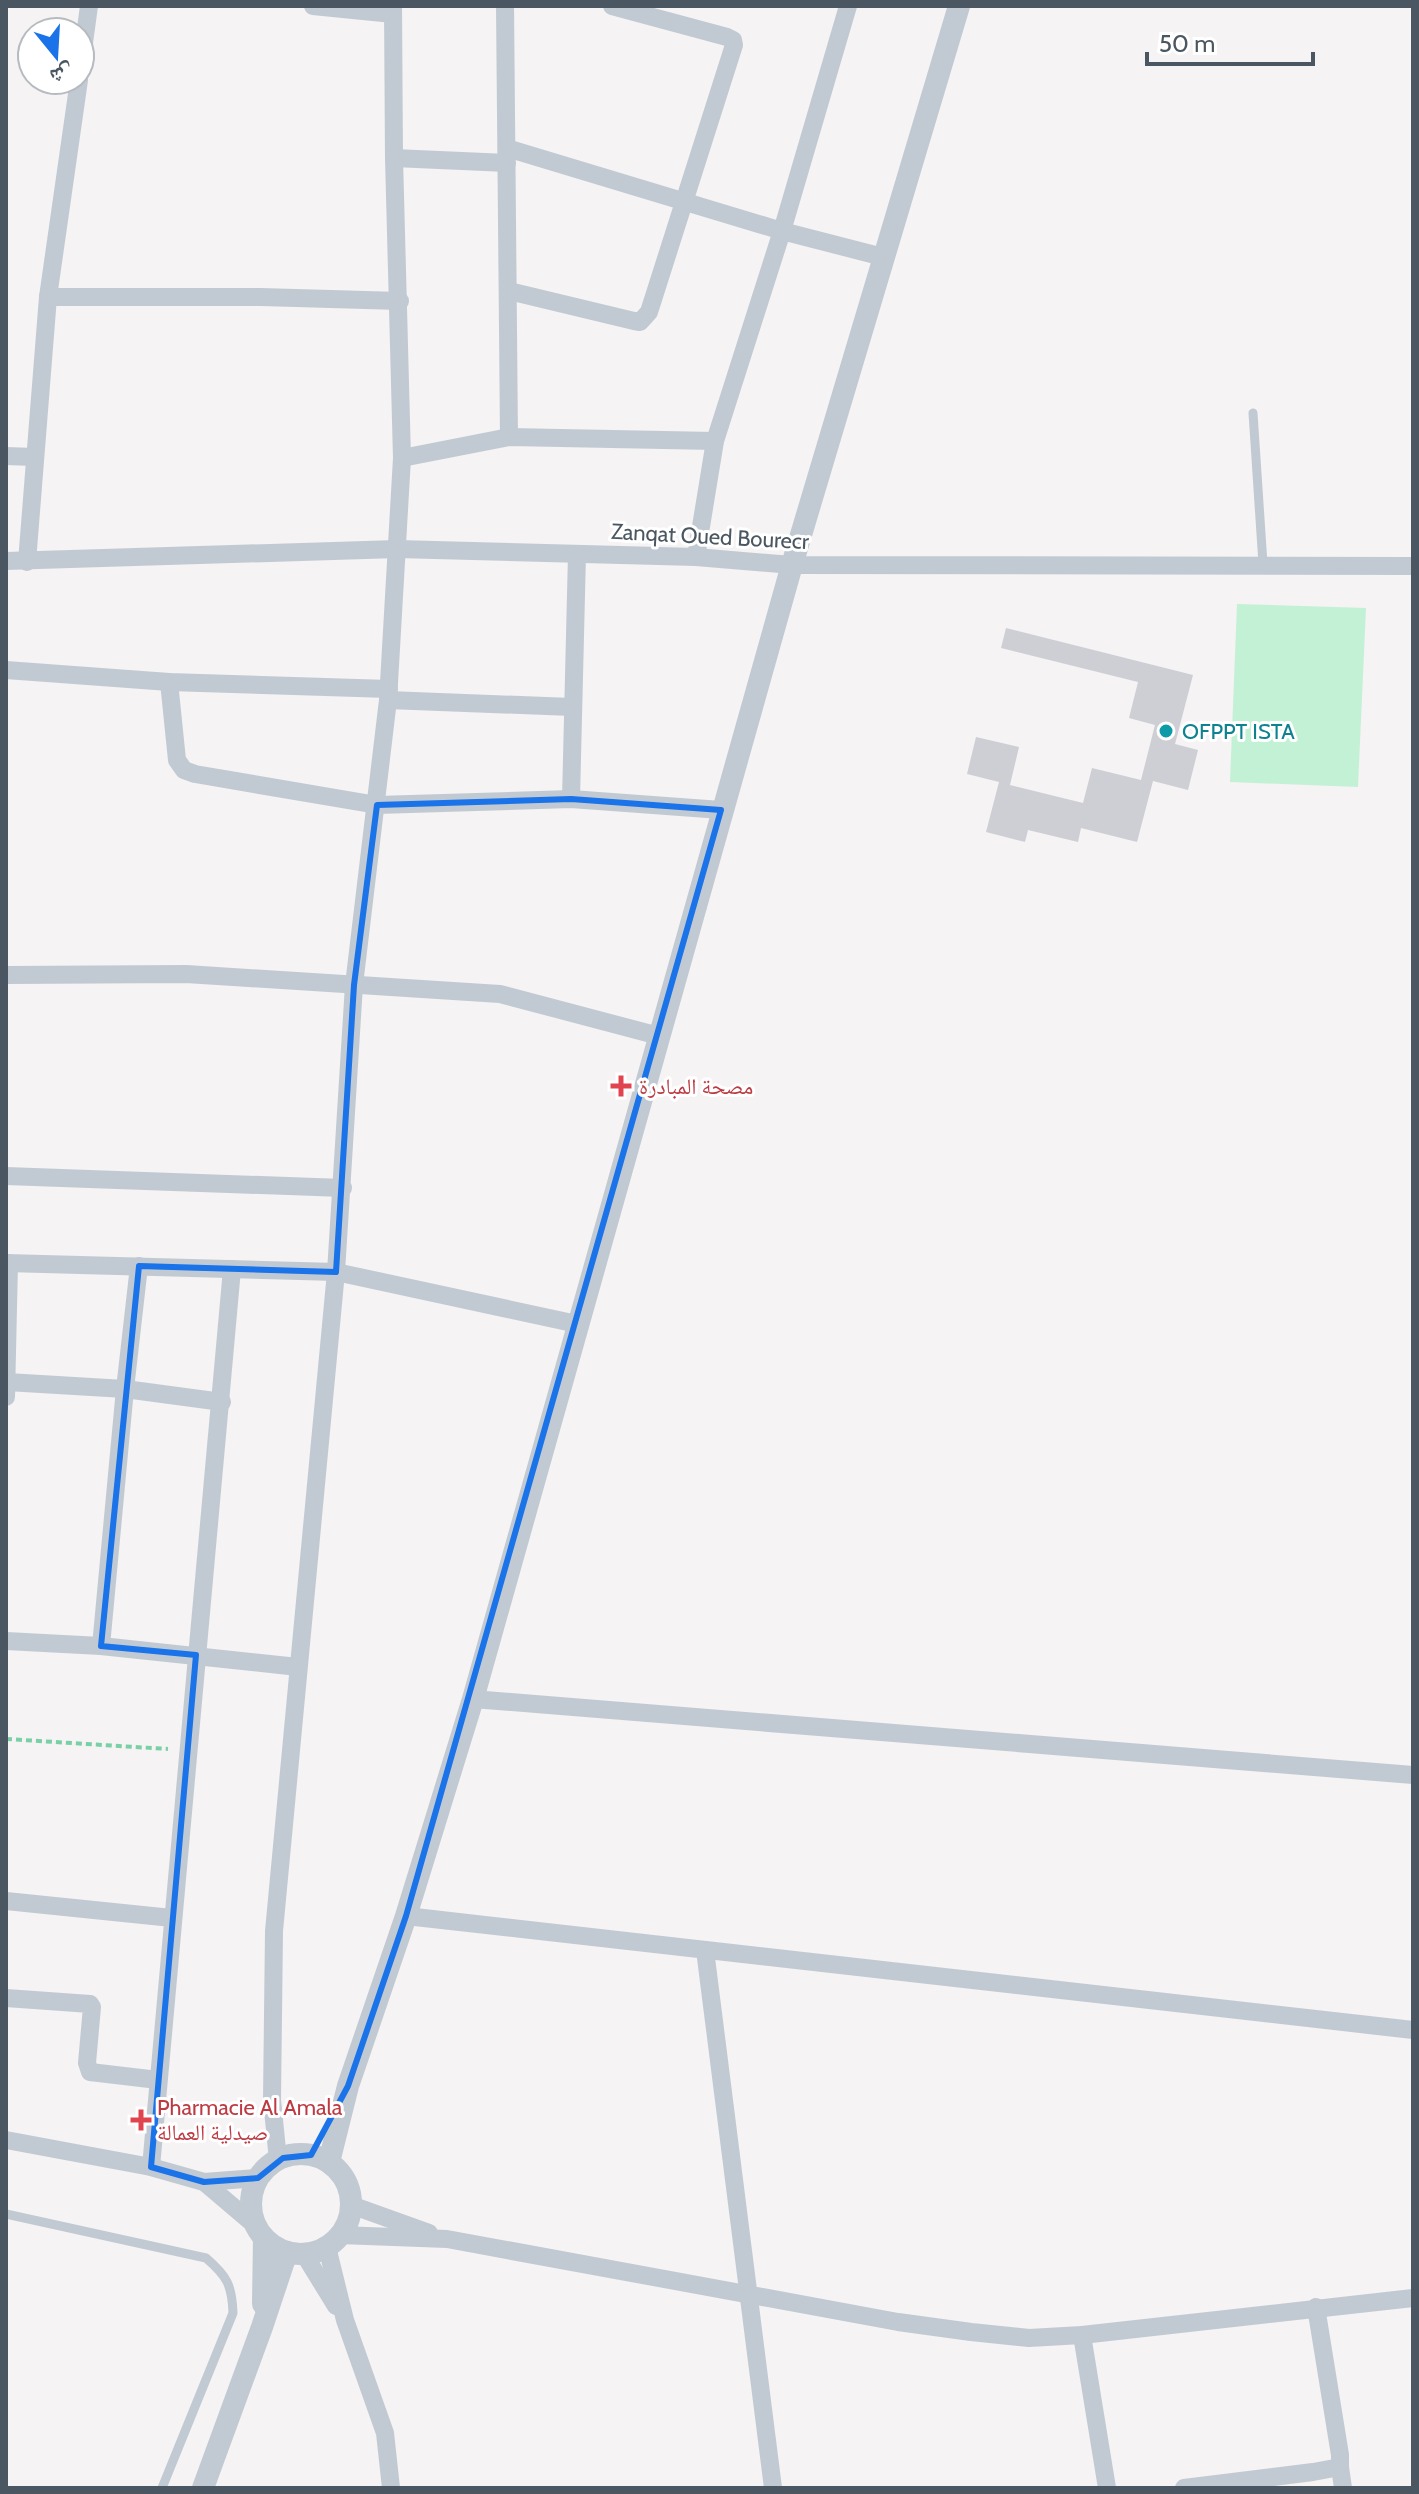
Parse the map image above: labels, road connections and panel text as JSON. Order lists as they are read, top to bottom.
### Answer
{
  "streets": {
    "street": ["Zanqat Oued Bourecr"]
  },
  "places": {
    "other": ["OFPPT ISTA"],
    "health": ["مصحة المبادرة", "Pharmacie Al Amala صيدلية العمالة"]
  },
  "scale_bar": "50 m",
  "north": "bottom"
}
